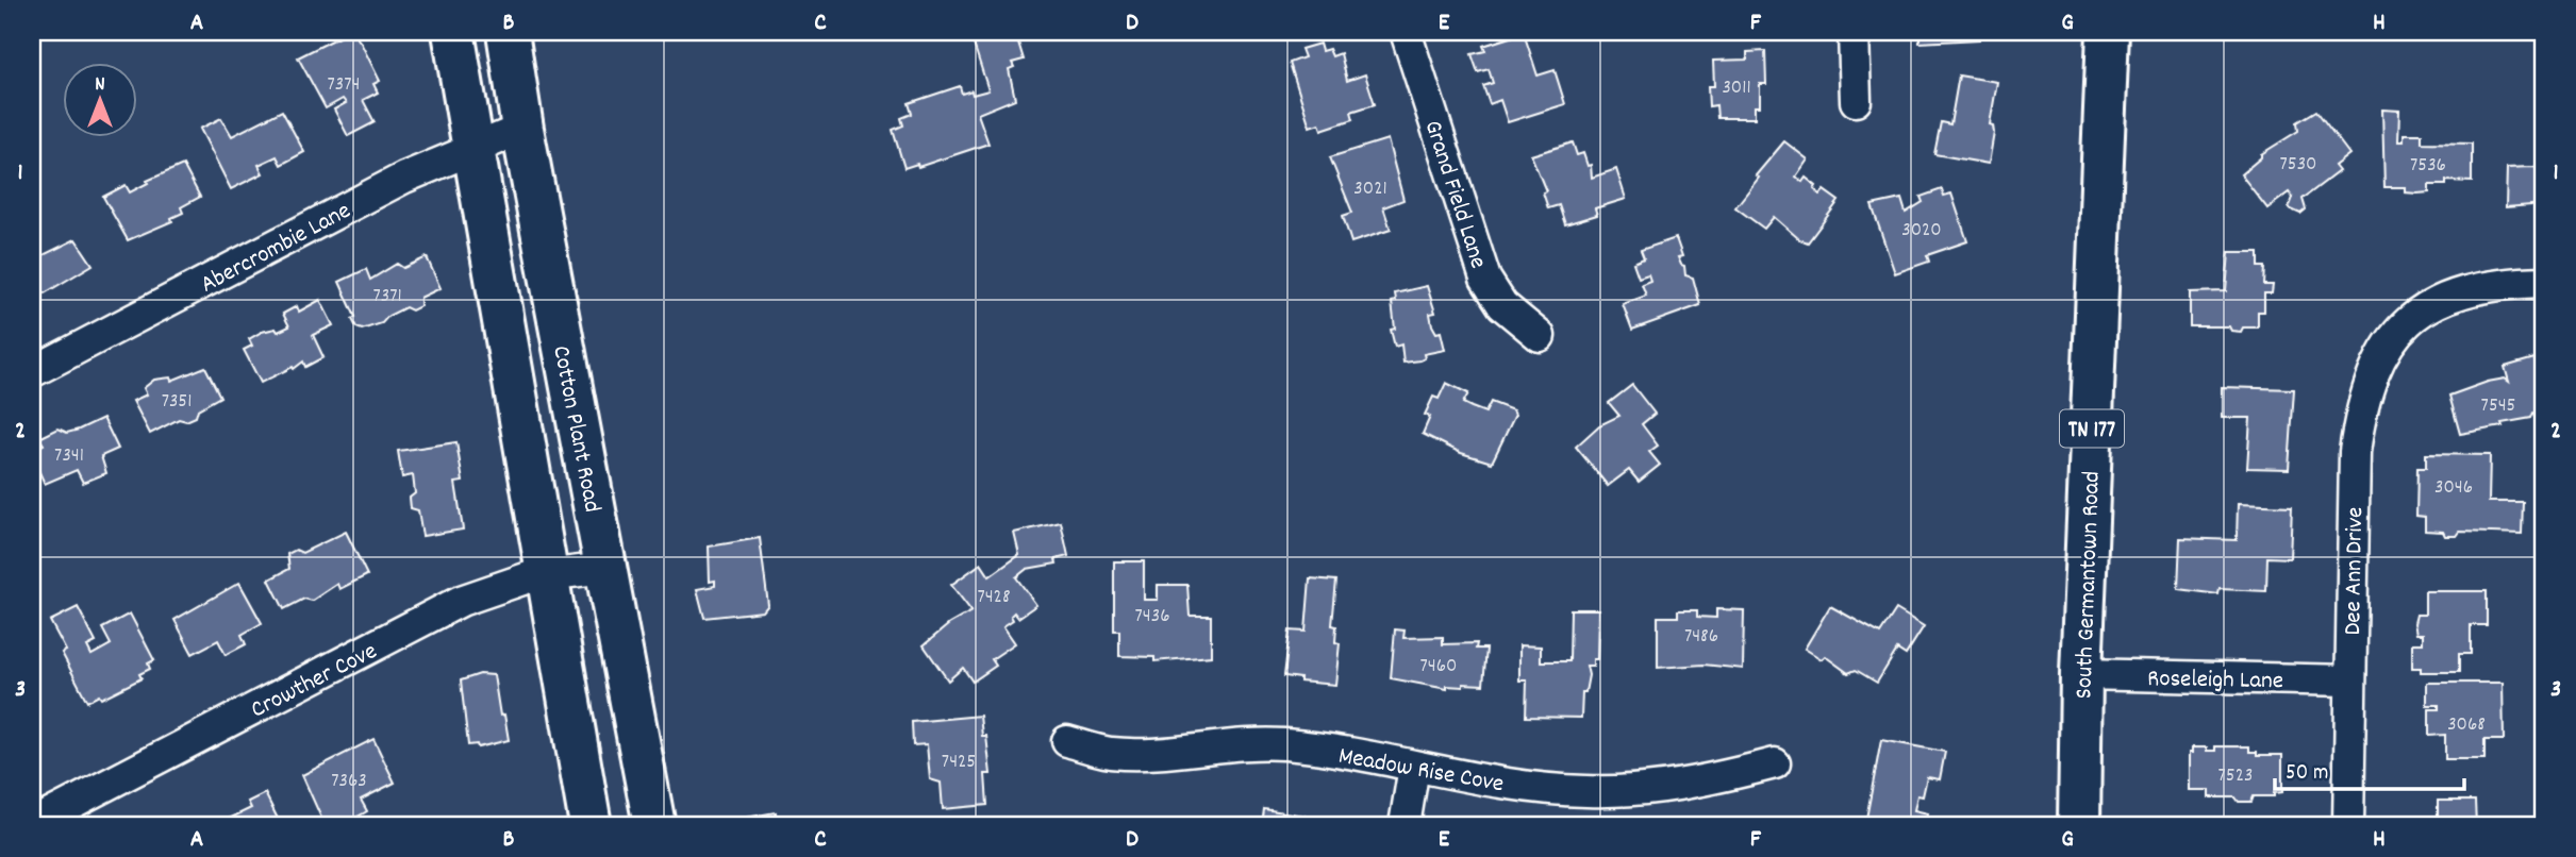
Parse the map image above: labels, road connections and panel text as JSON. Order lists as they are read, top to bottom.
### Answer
{
  "streets": {
    "street": [
      "Grand Field Lane",
      "Abercrombie Lane",
      "Cotton Plant Road",
      "TN 177",
      "Dee Ann Drive",
      "South Germantown Road",
      "Roseleigh Lane",
      "Crowther Cove",
      "Meadow Rise Cove"
    ]
  },
  "crossings": [
    ["Abercrombie Lane", "Cotton Plant Road"],
    ["Cotton Plant Road", "Crowther Cove"],
    ["Dee Ann Drive", "Roseleigh Lane"],
    ["South Germantown Road", "Roseleigh Lane"]
  ],
  "house_numbers": [
    "7374",
    "3011",
    "7530",
    "7536",
    "3021",
    "3020",
    "7371",
    "7351",
    "7545",
    "7341",
    "3046",
    "7428",
    "7436",
    "7486",
    "7460",
    "3068",
    "7425",
    "7523",
    "7363"
  ],
  "scale_bar": "50 m",
  "north": "top",
  "grid": {
    "columns": [
      "A",
      "B",
      "C",
      "D",
      "E",
      "F",
      "G",
      "H"
    ],
    "rows": ["1", "2", "3"]
  }
}
